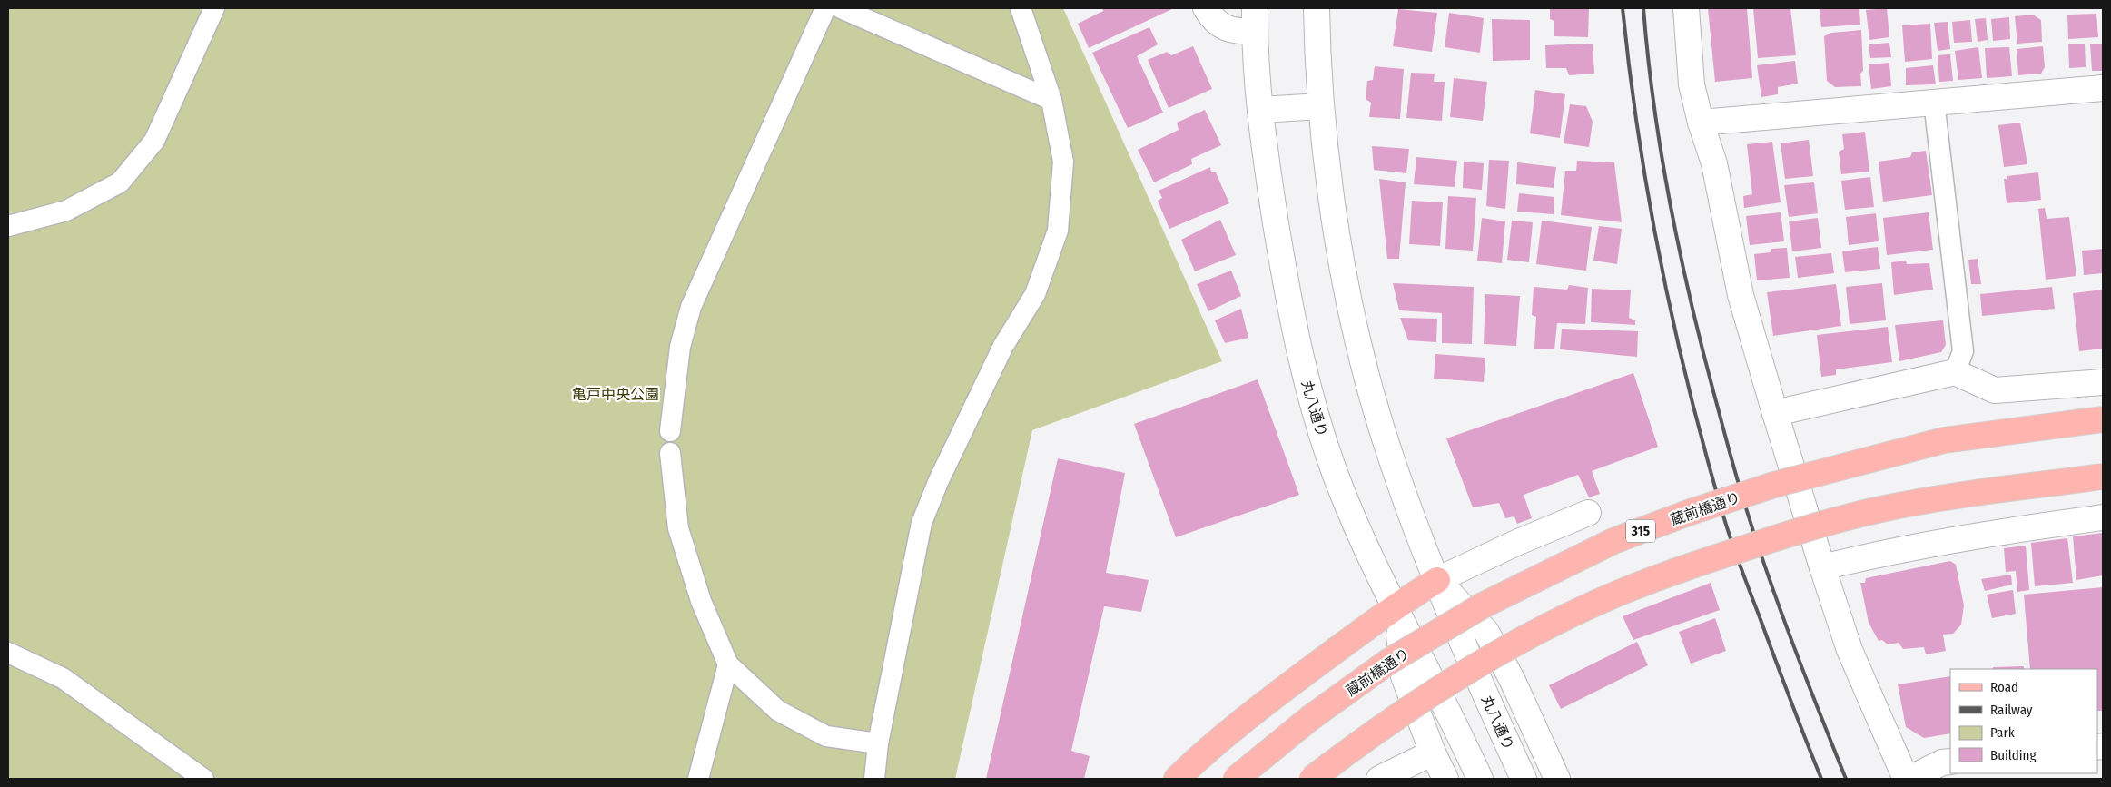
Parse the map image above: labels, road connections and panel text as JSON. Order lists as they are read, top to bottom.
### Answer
{
  "streets": {
    "main road": ["蔵前橋通り", "315"],
    "street": ["丸八通り"]
  },
  "parks": ["亀戸中央公園"],
  "legend": [
    "Road",
    "Railway",
    "Park",
    "Building"
  ]
}
